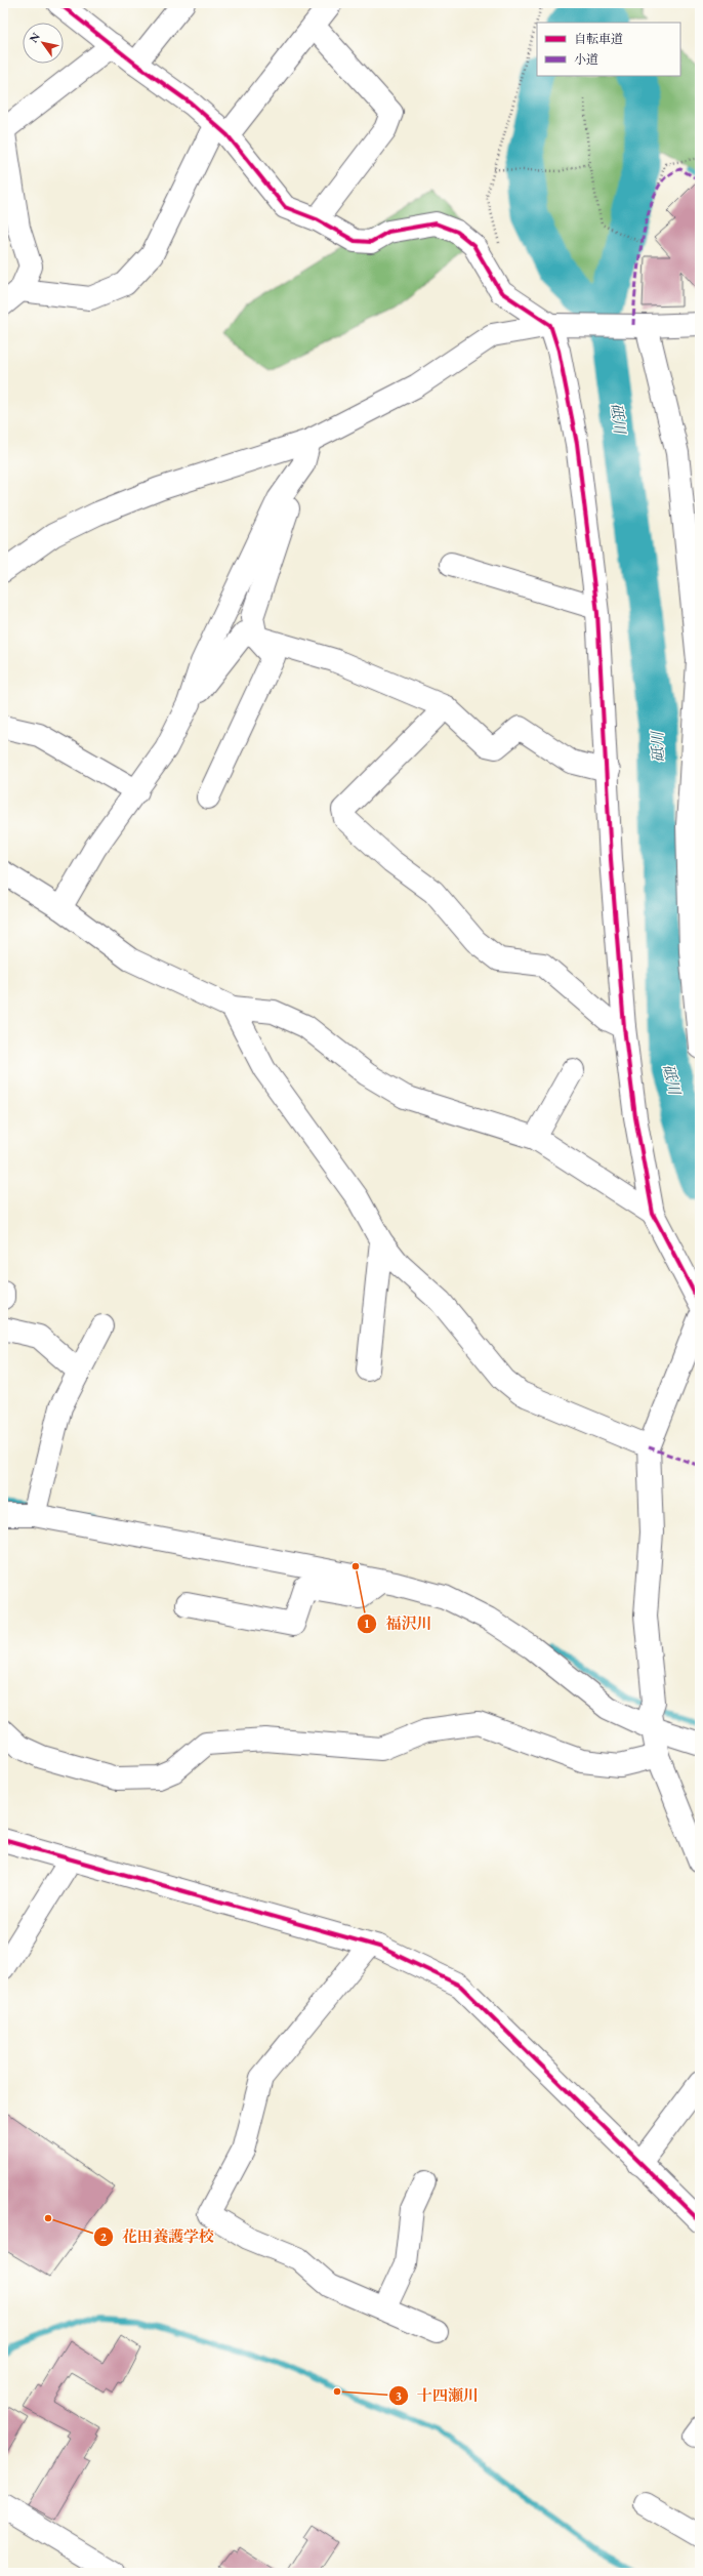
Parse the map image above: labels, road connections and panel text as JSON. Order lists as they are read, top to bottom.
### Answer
{
  "water": ["砥川"],
  "places": ["福沢川", "花田養護学校", "十四瀬川"],
  "legend": ["自転車道", "小道"],
  "north": "top left"
}
